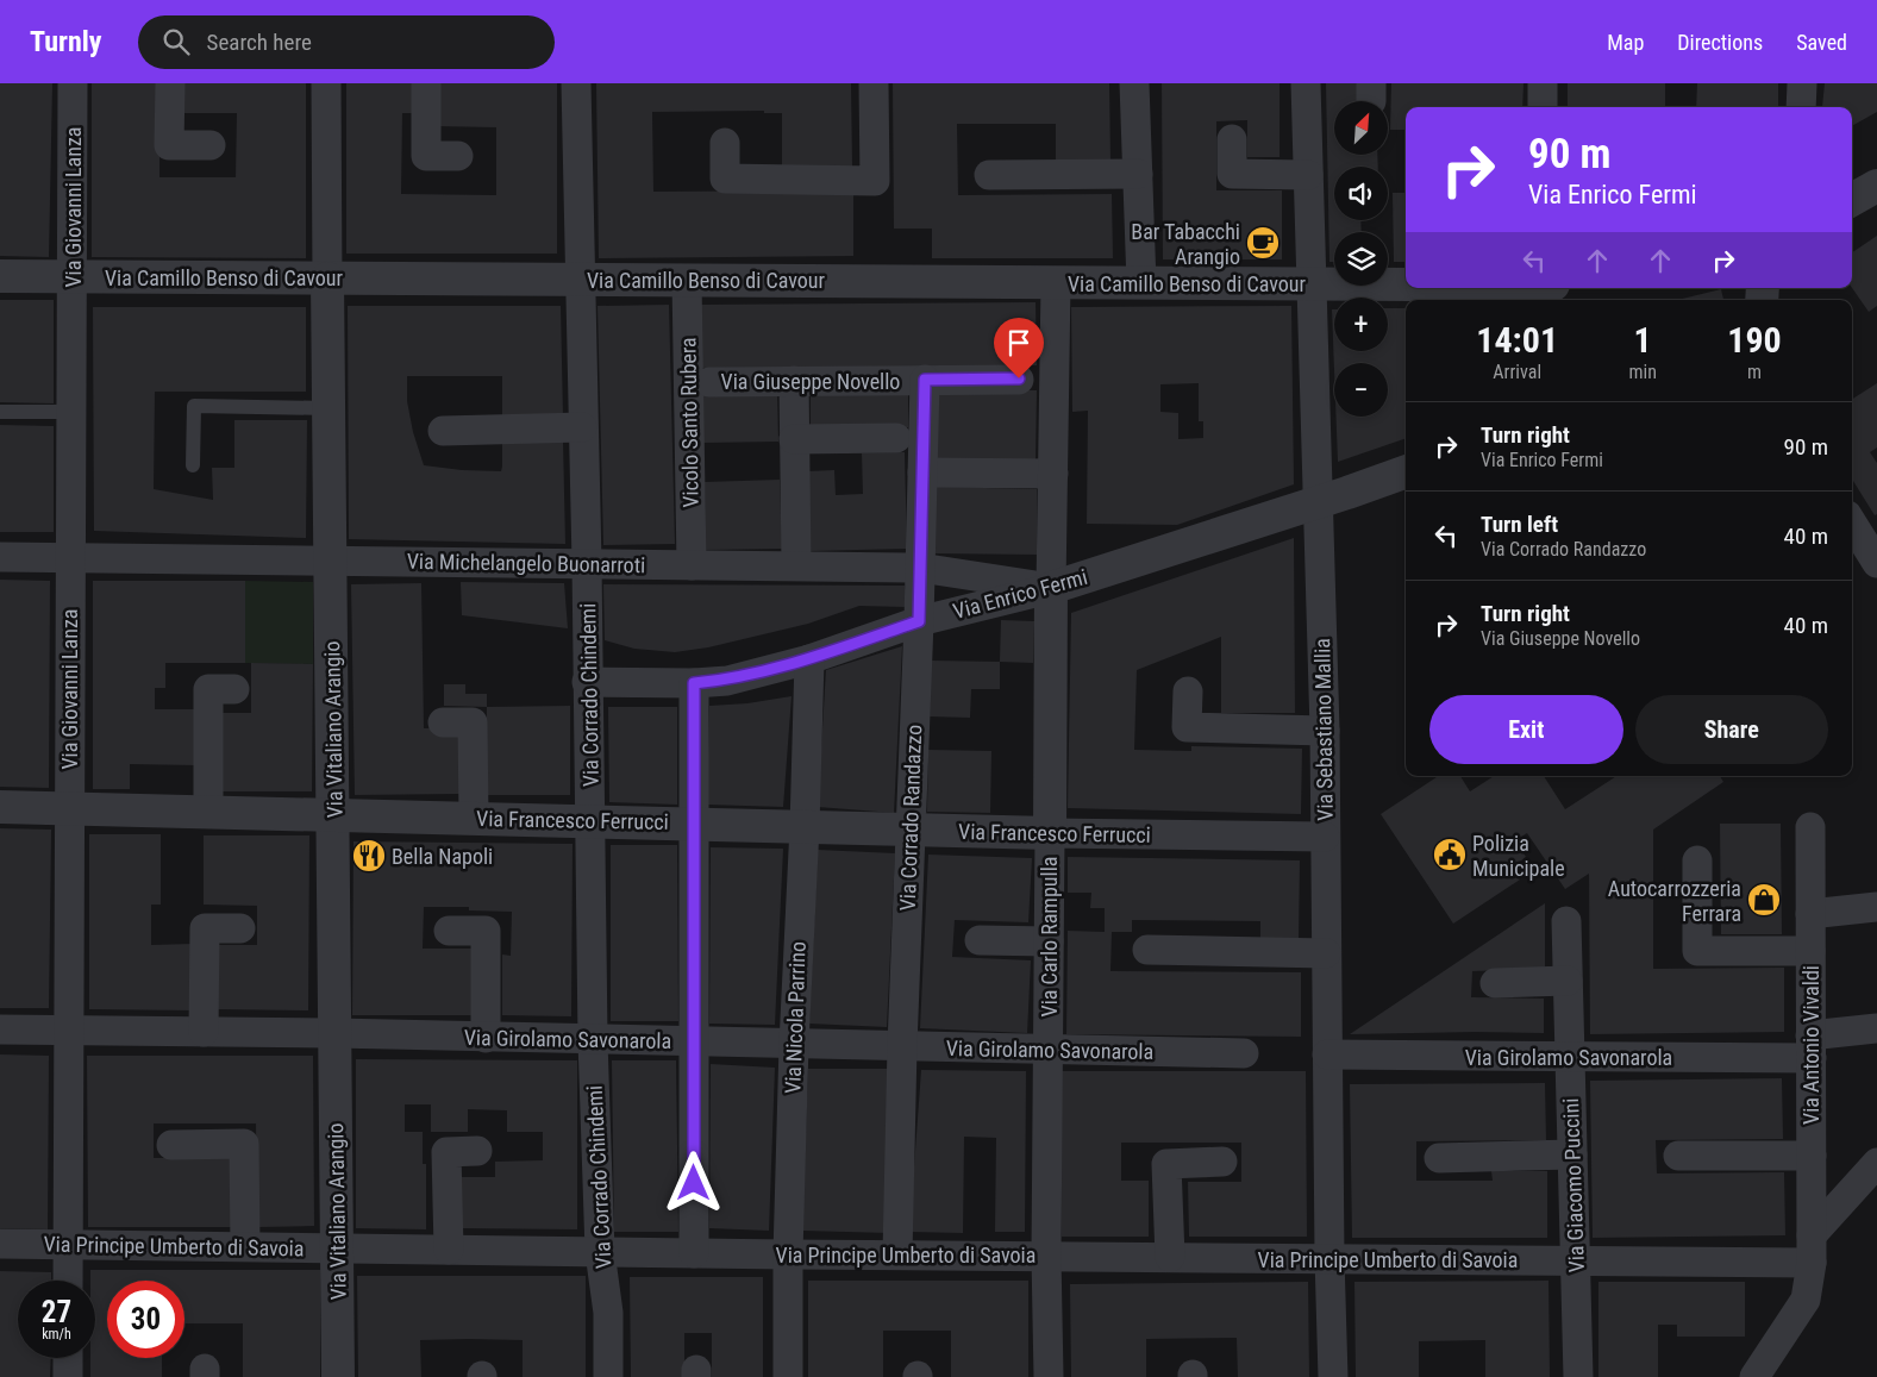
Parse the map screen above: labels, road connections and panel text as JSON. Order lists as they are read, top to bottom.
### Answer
{
  "streets": {
    "street": [
      "Via Giovanni Lanza",
      "Via Camillo Benso di Cavour",
      "Via Giuseppe Novello",
      "Vicolo Santo Rubera",
      "Via Michelangelo Buonarroti",
      "Via Enrico Fermi",
      "Via Corrado Chindemi",
      "Via Vitaliano Arangio",
      "Via Sebastiano Mallia",
      "Via Corrado Randazzo",
      "Via Francesco Ferrucci",
      "Via Carlo Rampulla",
      "Via Nicola Parrino",
      "Via Girolamo Savonarola",
      "Via Antonio Vivaldi",
      "Via Giacomo Puccini",
      "Via Principe Umberto di Savoia"
    ]
  },
  "crossings": [
    ["Via Giovanni Lanza", "Via Camillo Benso di Cavour"],
    ["Via Giovanni Lanza", "Via Michelangelo Buonarroti"],
    ["Via Giovanni Lanza", "Via Francesco Ferrucci"],
    ["Via Giovanni Lanza", "Via Girolamo Savonarola"],
    ["Via Giovanni Lanza", "Via Principe Umberto di Savoia"],
    ["Via Camillo Benso di Cavour", "Vicolo Santo Rubera"],
    ["Via Camillo Benso di Cavour", "Via Corrado Chindemi"],
    ["Via Camillo Benso di Cavour", "Via Vitaliano Arangio"],
    ["Via Camillo Benso di Cavour", "Via Sebastiano Mallia"],
    ["Via Camillo Benso di Cavour", "Via Carlo Rampulla"],
    ["Via Giuseppe Novello", "Via Corrado Randazzo"],
    ["Vicolo Santo Rubera", "Via Michelangelo Buonarroti"],
    ["Via Michelangelo Buonarroti", "Via Enrico Fermi"],
    ["Via Michelangelo Buonarroti", "Via Corrado Chindemi"],
    ["Via Michelangelo Buonarroti", "Via Vitaliano Arangio"],
    ["Via Michelangelo Buonarroti", "Via Corrado Randazzo"],
    ["Via Michelangelo Buonarroti", "Via Carlo Rampulla"],
    ["Via Enrico Fermi", "Via Corrado Chindemi"],
    ["Via Enrico Fermi", "Via Sebastiano Mallia"],
    ["Via Enrico Fermi", "Via Corrado Randazzo"],
    ["Via Enrico Fermi", "Via Carlo Rampulla"],
    ["Via Enrico Fermi", "Via Nicola Parrino"],
    ["Via Corrado Chindemi", "Via Francesco Ferrucci"],
    ["Via Corrado Chindemi", "Via Girolamo Savonarola"],
    ["Via Corrado Chindemi", "Via Principe Umberto di Savoia"],
    ["Via Vitaliano Arangio", "Via Francesco Ferrucci"],
    ["Via Vitaliano Arangio", "Via Girolamo Savonarola"],
    ["Via Vitaliano Arangio", "Via Principe Umberto di Savoia"],
    ["Via Sebastiano Mallia", "Via Francesco Ferrucci"],
    ["Via Sebastiano Mallia", "Via Girolamo Savonarola"],
    ["Via Sebastiano Mallia", "Via Principe Umberto di Savoia"],
    ["Via Corrado Randazzo", "Via Francesco Ferrucci"],
    ["Via Corrado Randazzo", "Via Girolamo Savonarola"],
    ["Via Corrado Randazzo", "Via Principe Umberto di Savoia"],
    ["Via Francesco Ferrucci", "Via Carlo Rampulla"],
    ["Via Francesco Ferrucci", "Via Nicola Parrino"],
    ["Via Carlo Rampulla", "Via Girolamo Savonarola"],
    ["Via Carlo Rampulla", "Via Principe Umberto di Savoia"],
    ["Via Nicola Parrino", "Via Girolamo Savonarola"],
    ["Via Nicola Parrino", "Via Principe Umberto di Savoia"],
    ["Via Girolamo Savonarola", "Via Antonio Vivaldi"],
    ["Via Girolamo Savonarola", "Via Giacomo Puccini"],
    ["Via Antonio Vivaldi", "Via Principe Umberto di Savoia"],
    ["Via Giacomo Puccini", "Via Principe Umberto di Savoia"]
  ],
  "places": {
    "cafe": ["Bar Tabacchi Arangio"],
    "public building": ["Polizia Municipale"],
    "restaurant": ["Bella Napoli"],
    "shop": ["Autocarrozzeria Ferrara"]
  },
  "north": "top right",
  "page": {
    "header": "Turnly",
    "search": "Search here",
    "nav": ["Map", "Directions", "Saved"],
    "map_buttons": ["+", "−"],
    "turn": ["90 m", "Via Enrico Fermi"],
    "eta": [
      "14:01",
      "Arrival",
      "1",
      "min",
      "190",
      "m"
    ],
    "list": [
      {
        "name": "Turn right",
        "note": "Via Enrico Fermi",
        "value": "90 m"
      },
      {
        "name": "Turn left",
        "note": "Via Corrado Randazzo",
        "value": "40 m"
      },
      {
        "name": "Turn right",
        "note": "Via Giuseppe Novello",
        "value": "40 m"
      }
    ],
    "buttons": ["Exit", "Share"],
    "speed": "27 km/h",
    "limit": "30"
  }
}
